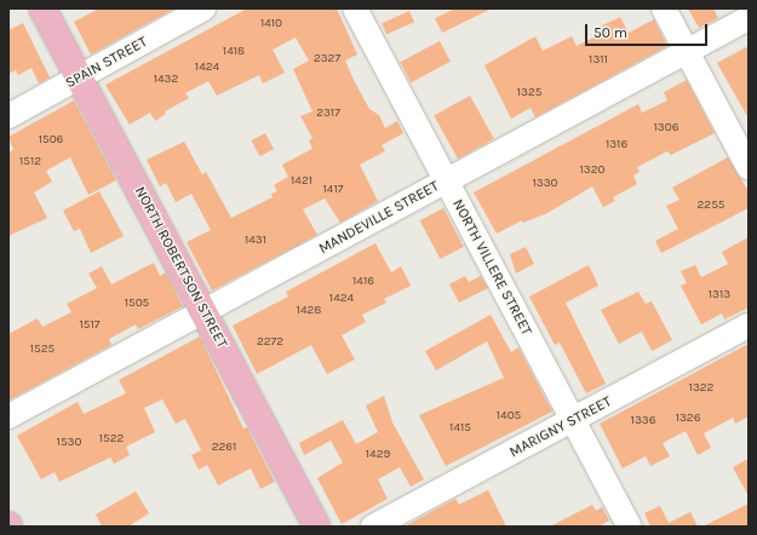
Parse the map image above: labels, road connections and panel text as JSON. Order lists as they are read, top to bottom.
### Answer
{
  "streets": {
    "main road": ["NORTH ROBERTSON STREET"],
    "street": [
      "SPAIN STREET",
      "MANDEVILLE STREET",
      "NORTH VILLERE STREET",
      "MARIGNY STREET"
    ]
  },
  "crossings": [
    ["SPAIN STREET", "NORTH ROBERTSON STREET"],
    ["MANDEVILLE STREET", "NORTH ROBERTSON STREET"],
    ["MANDEVILLE STREET", "NORTH VILLERE STREET"],
    ["NORTH VILLERE STREET", "MARIGNY STREET"]
  ],
  "house_numbers": [
    "1410",
    "1418",
    "2327",
    "1311",
    "1424",
    "1432",
    "1325",
    "2317",
    "1306",
    "1506",
    "1316",
    "1512",
    "1320",
    "1421",
    "1330",
    "1417",
    "2255",
    "1431",
    "1416",
    "1313",
    "1424",
    "1505",
    "1428",
    "1517",
    "2272",
    "1525",
    "1322",
    "1405",
    "1326",
    "1336",
    "1415",
    "1522",
    "1530",
    "2261",
    "1429"
  ],
  "scale_bar": "50 m"
}
